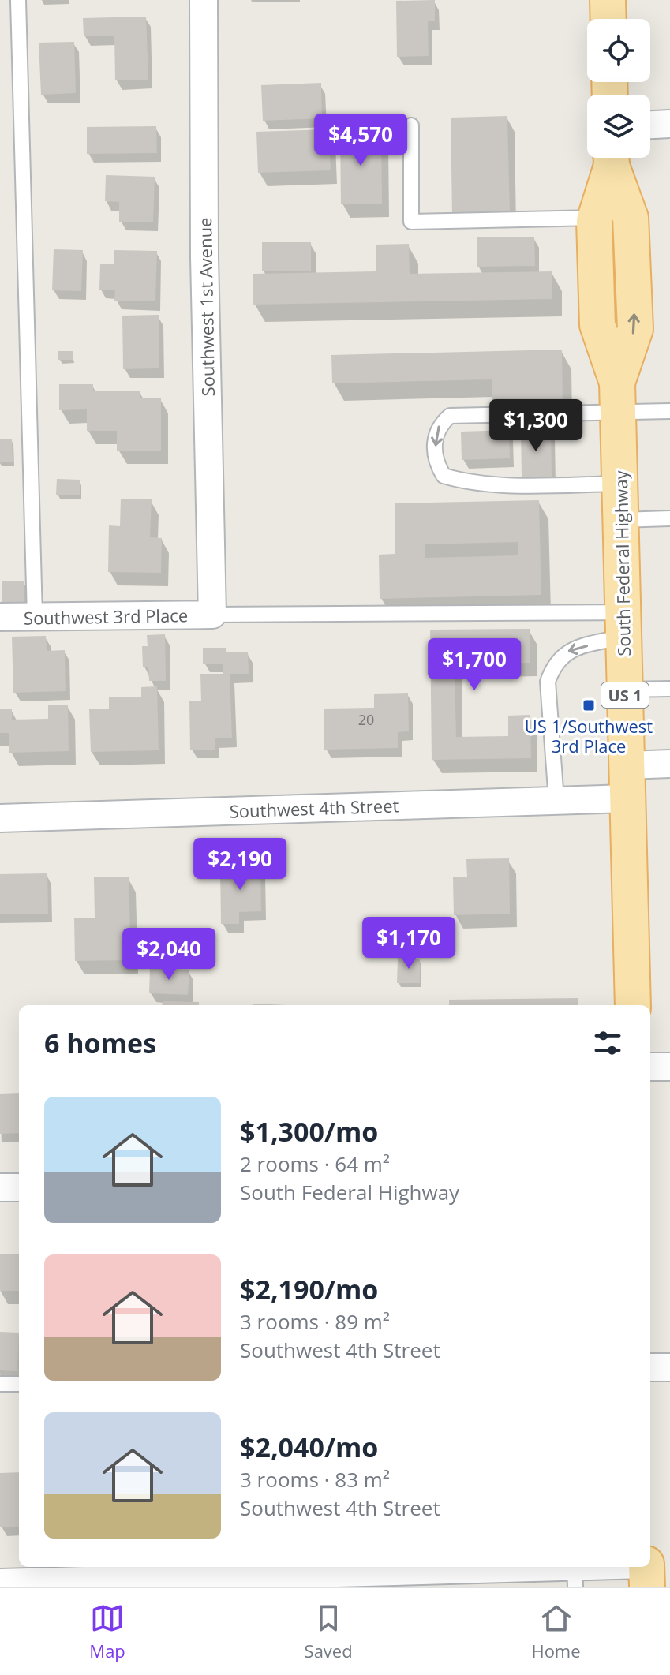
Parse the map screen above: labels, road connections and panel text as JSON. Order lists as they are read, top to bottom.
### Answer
{
  "streets": {
    "main road": ["South Federal Highway", "US 1"],
    "street": ["Southwest 1st Avenue", "Southwest 3rd Place", "Southwest 4th Street"]
  },
  "crossings": [
    ["Southwest 1st Avenue", "Southwest 3rd Place"],
    ["South Federal Highway", "Southwest 4th Street"]
  ],
  "places": {
    "transit": ["US 1/Southwest 3rd Place"]
  },
  "house_numbers": ["20"],
  "page": {
    "price": [
      "$4,570",
      "$1,300",
      "$1,700",
      "$2,190",
      "$1,170",
      "$2,040"
    ],
    "heading": "6 homes",
    "list": [
      {
        "name": "$1,300/mo",
        "note": "2 rooms · 64 m² · South Federal Highway"
      },
      {
        "name": "$2,190/mo",
        "note": "3 rooms · 89 m² · Southwest 4th Street"
      },
      {
        "name": "$2,040/mo",
        "note": "3 rooms · 83 m² · Southwest 4th Street"
      }
    ],
    "tabs": ["Map", "Saved", "Home"]
  }
}
